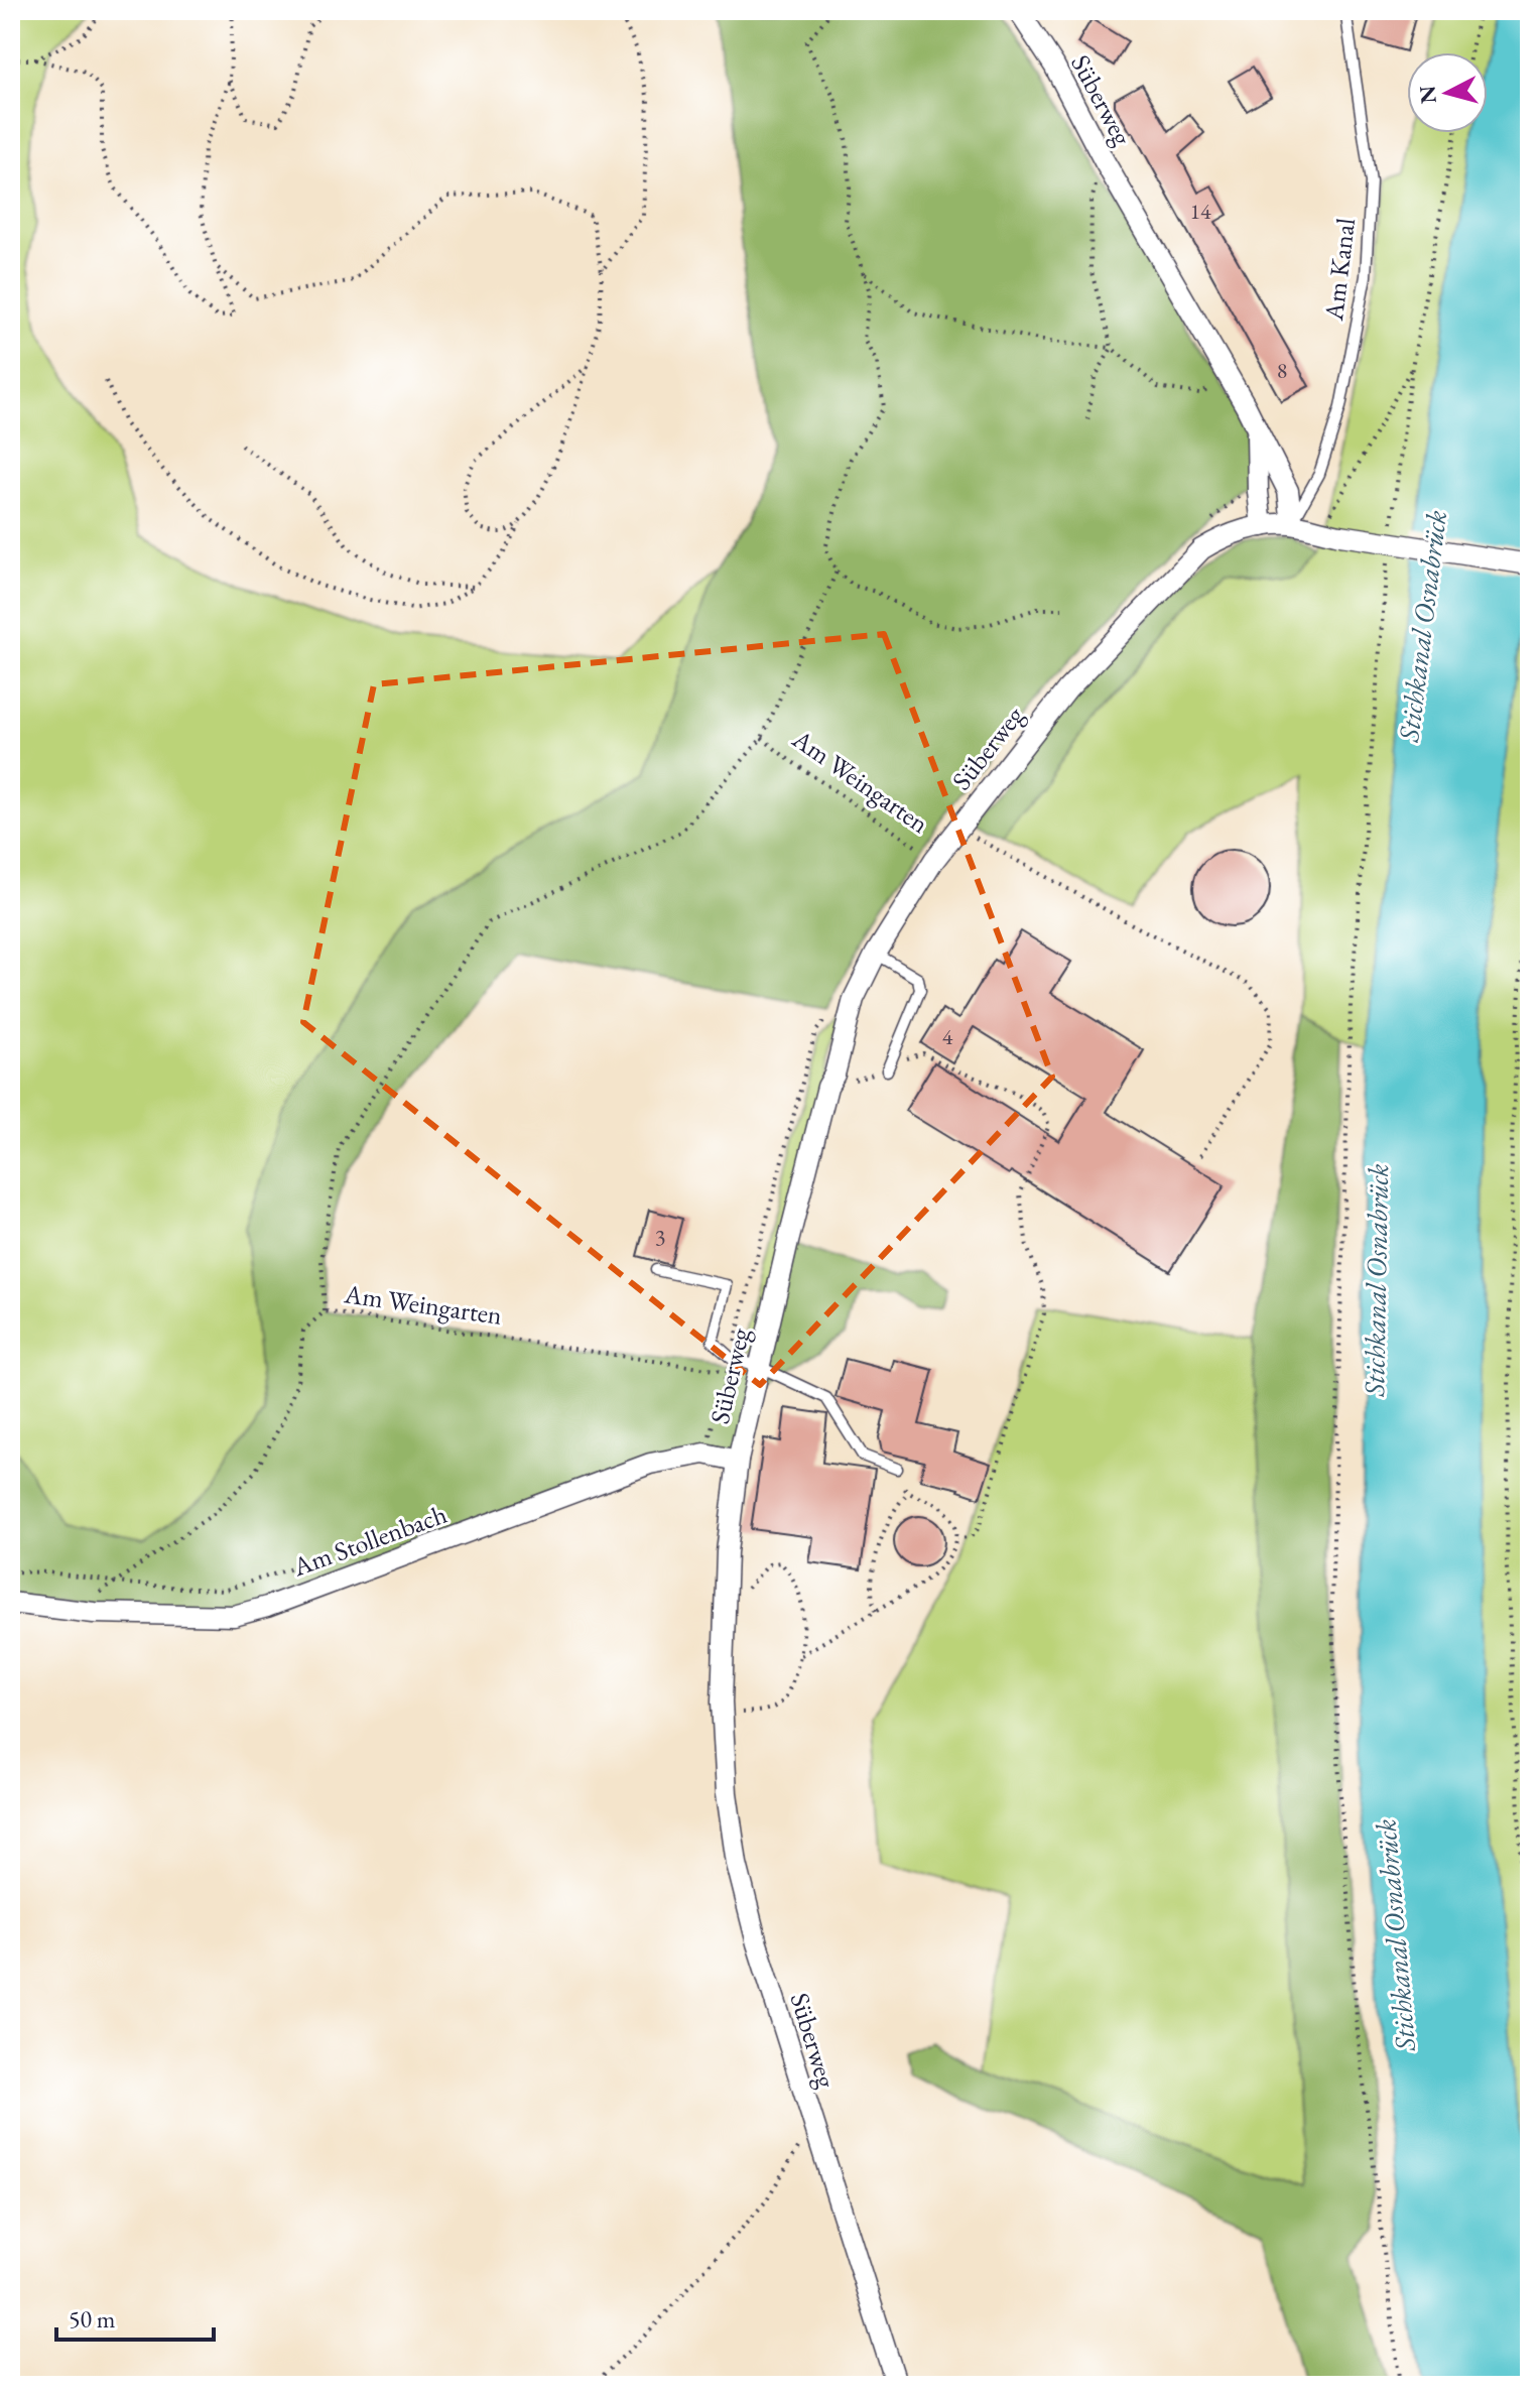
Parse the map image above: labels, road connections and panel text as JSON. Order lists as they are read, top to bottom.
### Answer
{
  "streets": {
    "street": ["Süberweg", "Am Stollenbach"],
    "lane": ["Am Kanal"],
    "path": ["Am Weingarten"]
  },
  "crossings": [
    ["Süberweg", "Am Kanal"],
    ["Süberweg", "Am Weingarten"],
    ["Süberweg", "Am Stollenbach"],
    ["Am Weingarten", "Am Stollenbach"]
  ],
  "water": ["Stichkanal Osnabrück"],
  "house_numbers": [
    "14",
    "8",
    "4",
    "3"
  ],
  "scale_bar": "50 m",
  "north": "left"
}
